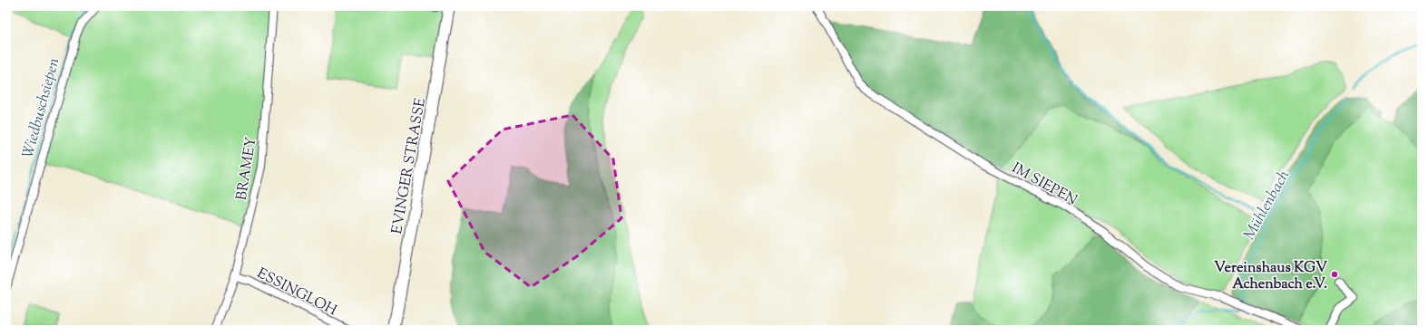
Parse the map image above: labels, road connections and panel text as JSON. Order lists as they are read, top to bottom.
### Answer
{
  "streets": {
    "main road": ["EVINGER STRASSE"],
    "street": ["BRAMEY", "IM SIEPEN", "ESSINGLOH"]
  },
  "crossings": [
    ["BRAMEY", "ESSINGLOH"]
  ],
  "water": ["Wiedbuschsiepen", "Mühlenbach"],
  "places": ["Vereinshaus KGV Achenbach e.V."]
}
